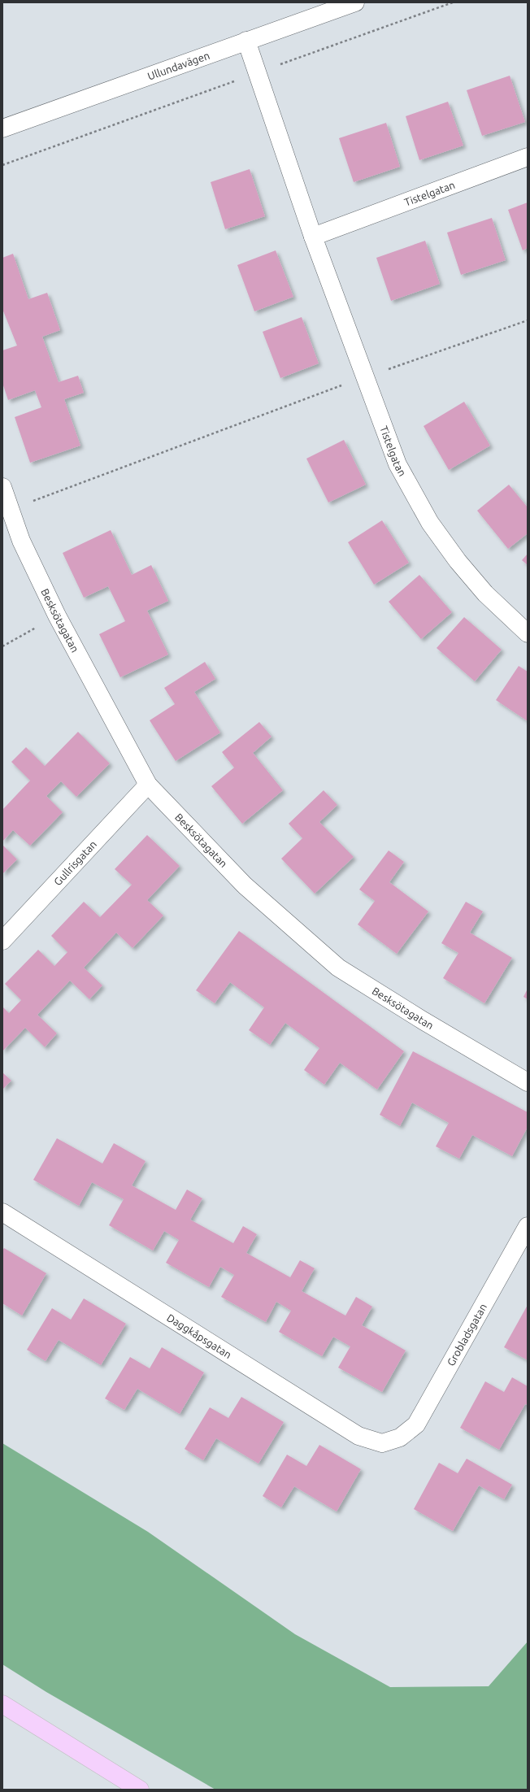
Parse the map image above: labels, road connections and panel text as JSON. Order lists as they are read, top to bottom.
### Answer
{
  "streets": {
    "street": [
      "Ullundavägen",
      "Tistelgatan",
      "Besksötagatan",
      "Gullrisgatan",
      "Grobladsgatan",
      "Daggkåpsgatan"
    ]
  },
  "crossings": [
    ["Ullundavägen", "Tistelgatan"],
    ["Besksötagatan", "Gullrisgatan"],
    ["Grobladsgatan", "Daggkåpsgatan"]
  ]
}
